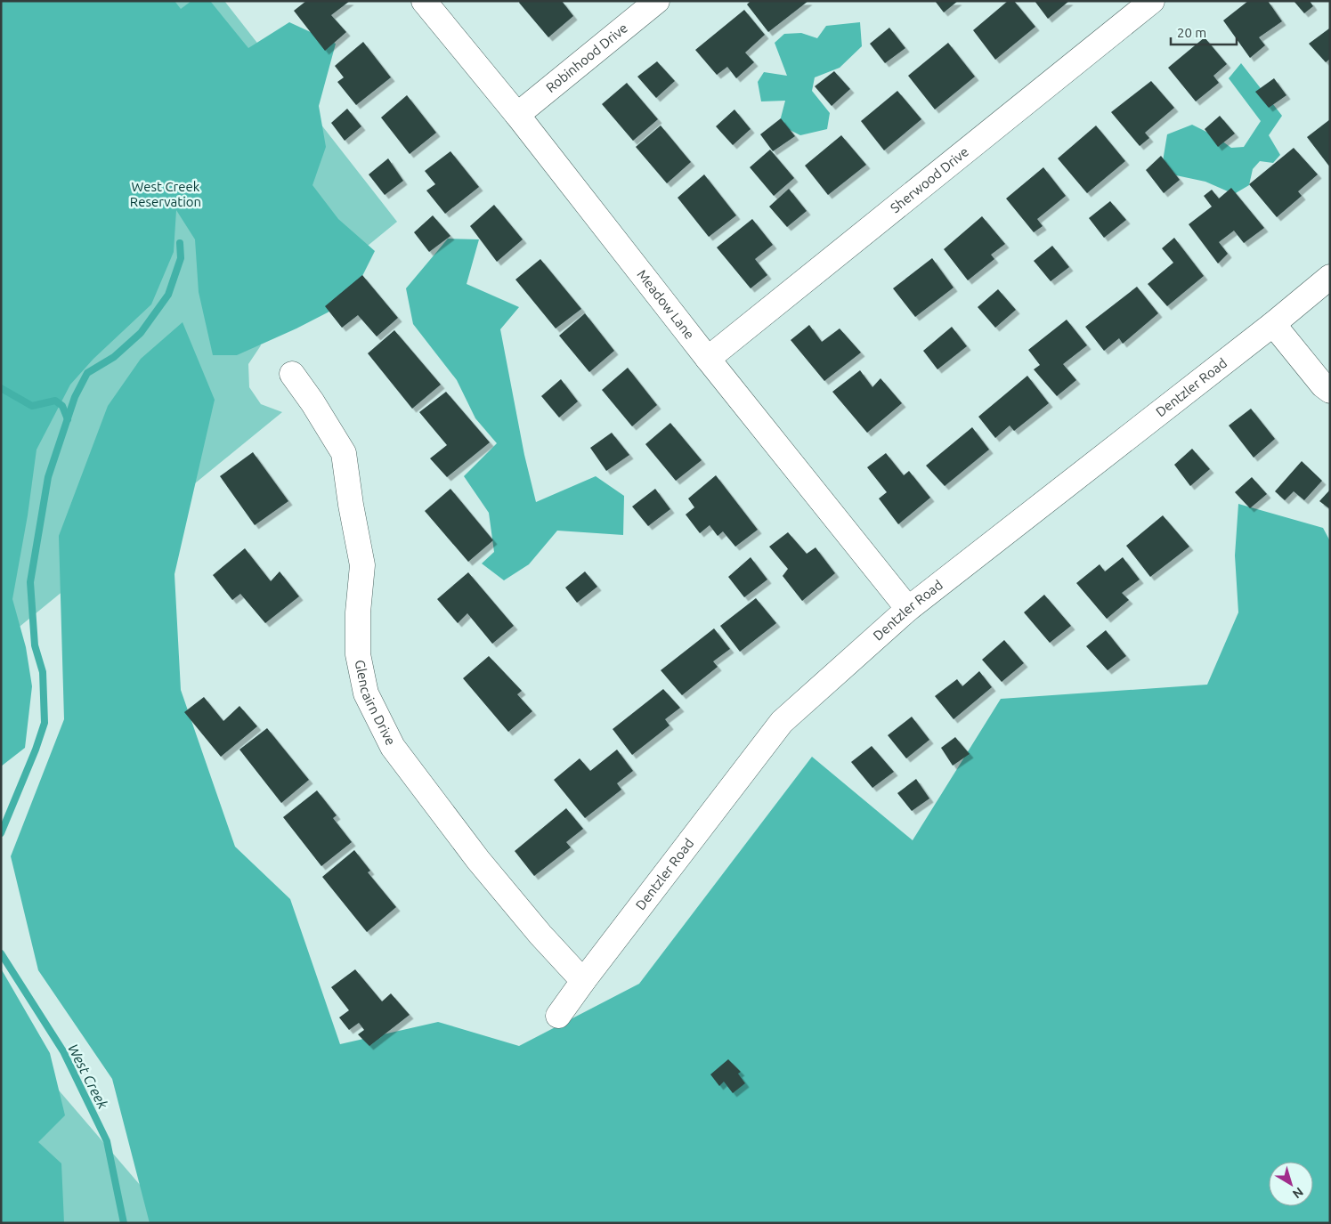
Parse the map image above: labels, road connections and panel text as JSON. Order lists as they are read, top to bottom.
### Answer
{
  "streets": {
    "street": [
      "Robinhood Drive",
      "Sherwood Drive",
      "Meadow Lane",
      "Dentzler Road",
      "Glencairn Drive"
    ]
  },
  "crossings": [
    ["Robinhood Drive", "Meadow Lane"],
    ["Sherwood Drive", "Meadow Lane"],
    ["Meadow Lane", "Dentzler Road"],
    ["Dentzler Road", "Glencairn Drive"]
  ],
  "water": ["West Creek"],
  "parks": ["West Creek Reservation"],
  "scale_bar": "20 m",
  "north": "bottom right"
}
